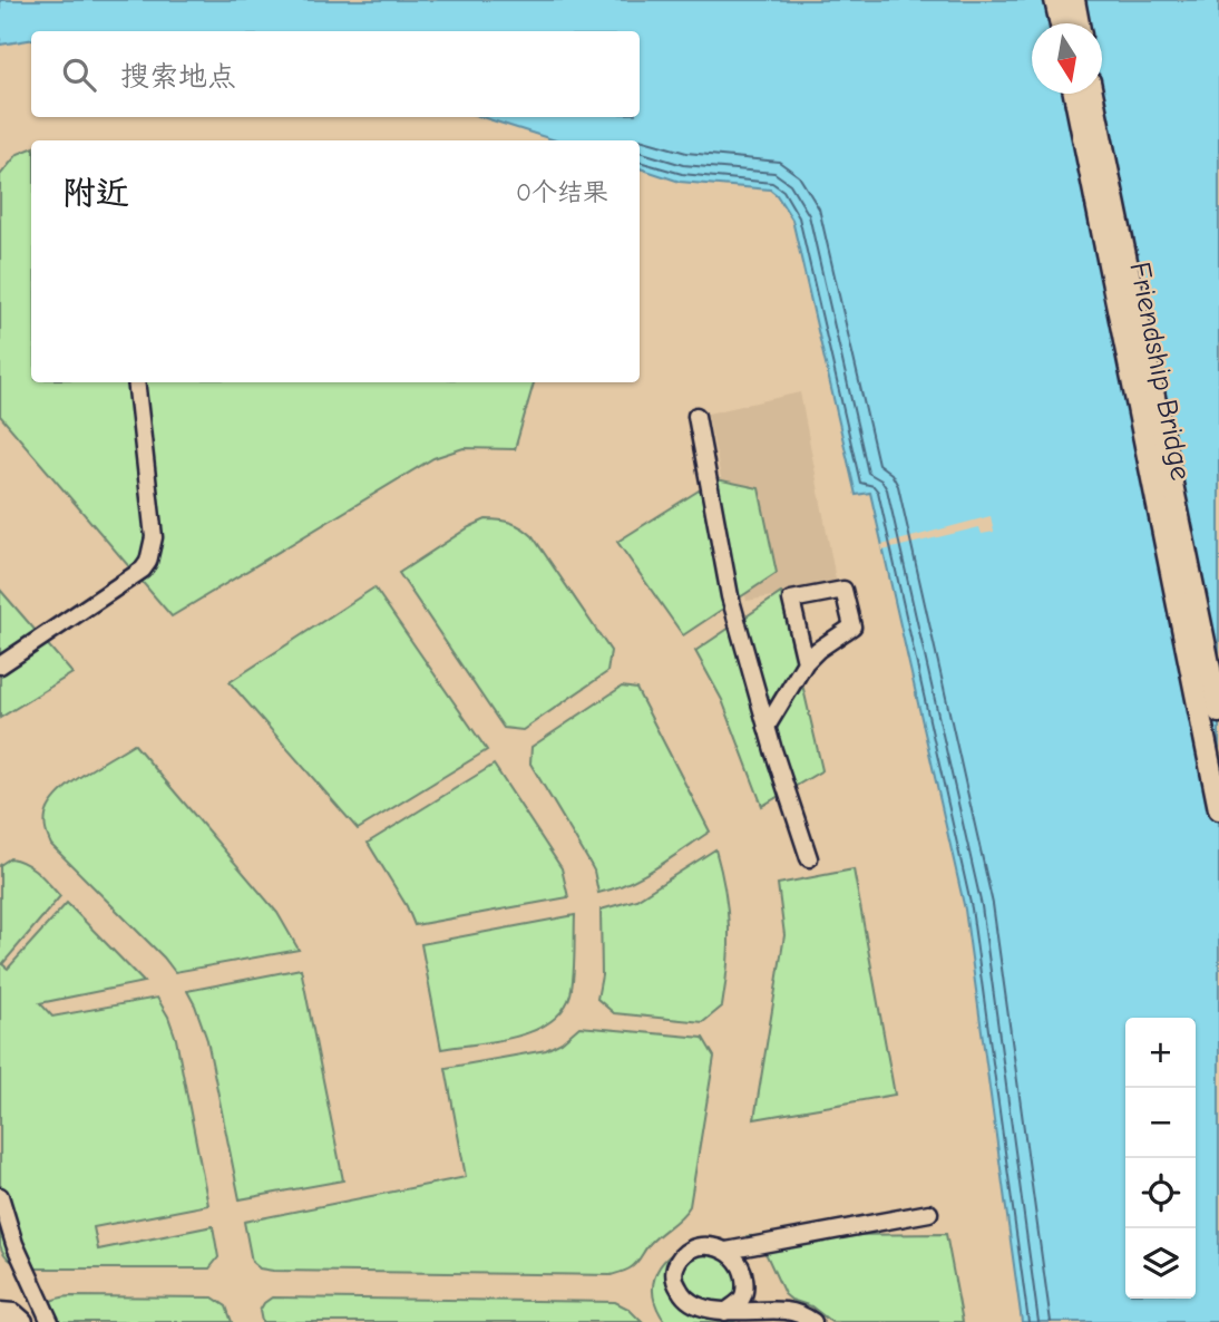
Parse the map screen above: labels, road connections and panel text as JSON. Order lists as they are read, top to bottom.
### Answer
{
  "streets": {
    "main road": ["Friendship Bridge"]
  },
  "north": "bottom",
  "page": {
    "search": "搜索地点",
    "heading": ["附近", "0个结果"],
    "map_buttons": ["+", "−"]
  }
}
